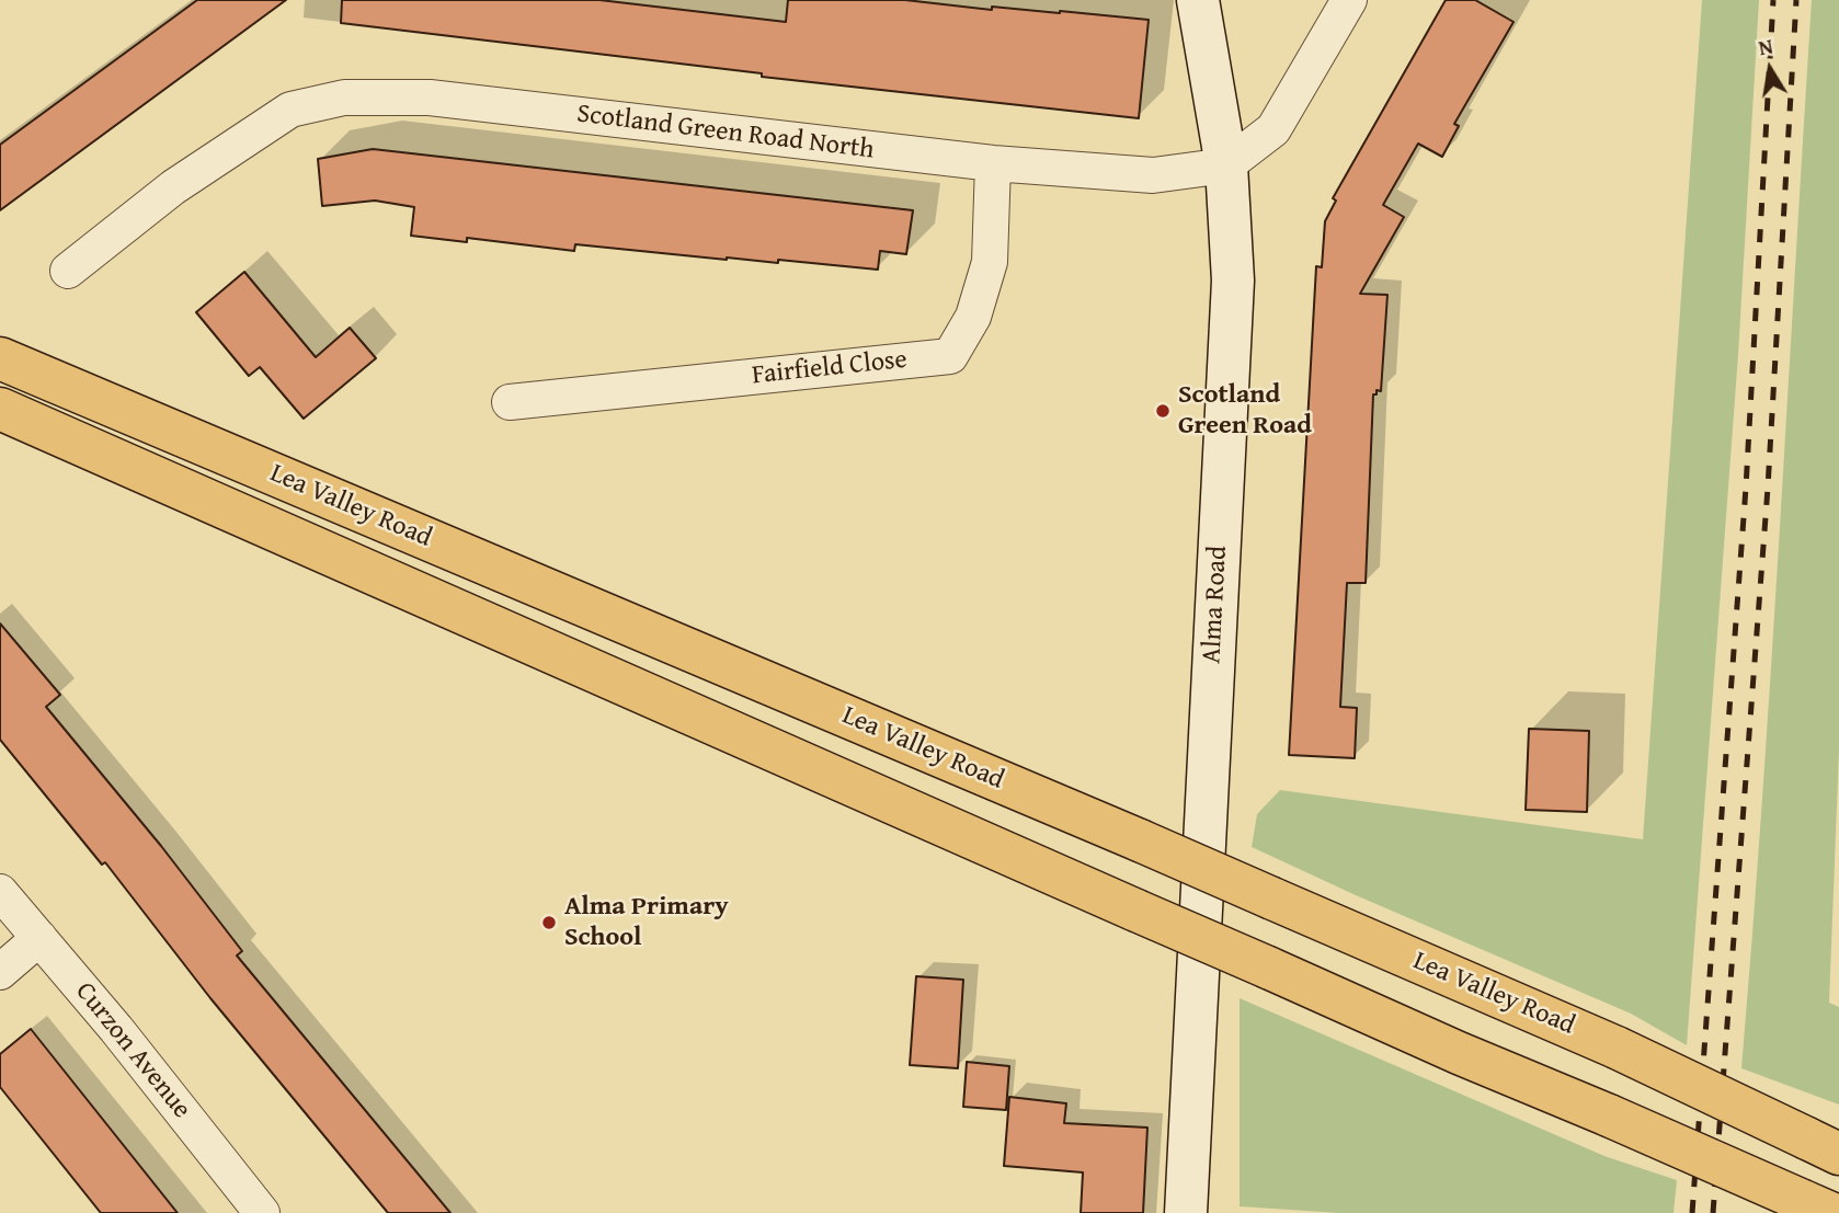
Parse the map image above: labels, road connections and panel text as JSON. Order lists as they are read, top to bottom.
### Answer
{
  "streets": {
    "main road": ["Lea Valley Road"],
    "street": [
      "Scotland Green Road North",
      "Fairfield Close",
      "Alma Road",
      "Curzon Avenue"
    ]
  },
  "crossings": [
    ["Scotland Green Road North", "Fairfield Close"],
    ["Scotland Green Road North", "Alma Road"]
  ],
  "places": ["Scotland Green Road", "Alma Primary School"],
  "north": "top"
}
